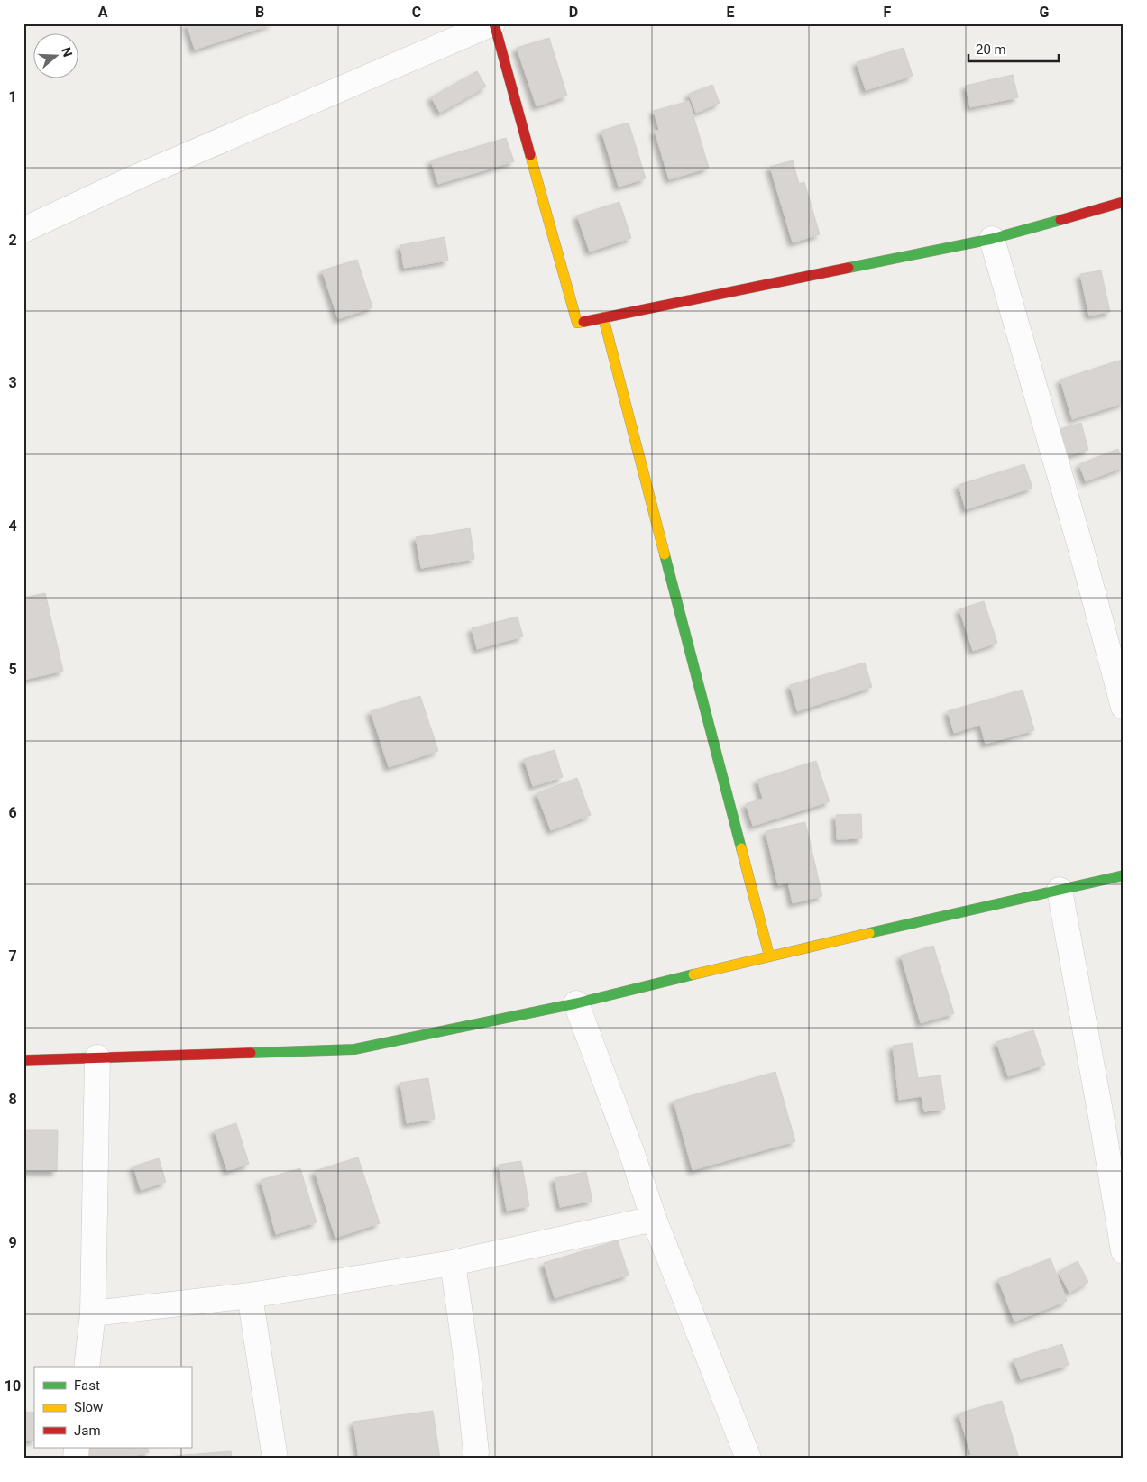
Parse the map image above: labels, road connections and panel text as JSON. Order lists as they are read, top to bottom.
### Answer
{
  "legend": ["Fast", "Slow", "Jam"],
  "scale_bar": "20 m",
  "north": "right",
  "grid": {
    "columns": [
      "A",
      "B",
      "C",
      "D",
      "E",
      "F",
      "G"
    ],
    "rows": [
      "1",
      "2",
      "3",
      "4",
      "5",
      "6",
      "7",
      "8",
      "9",
      "10"
    ]
  }
}
